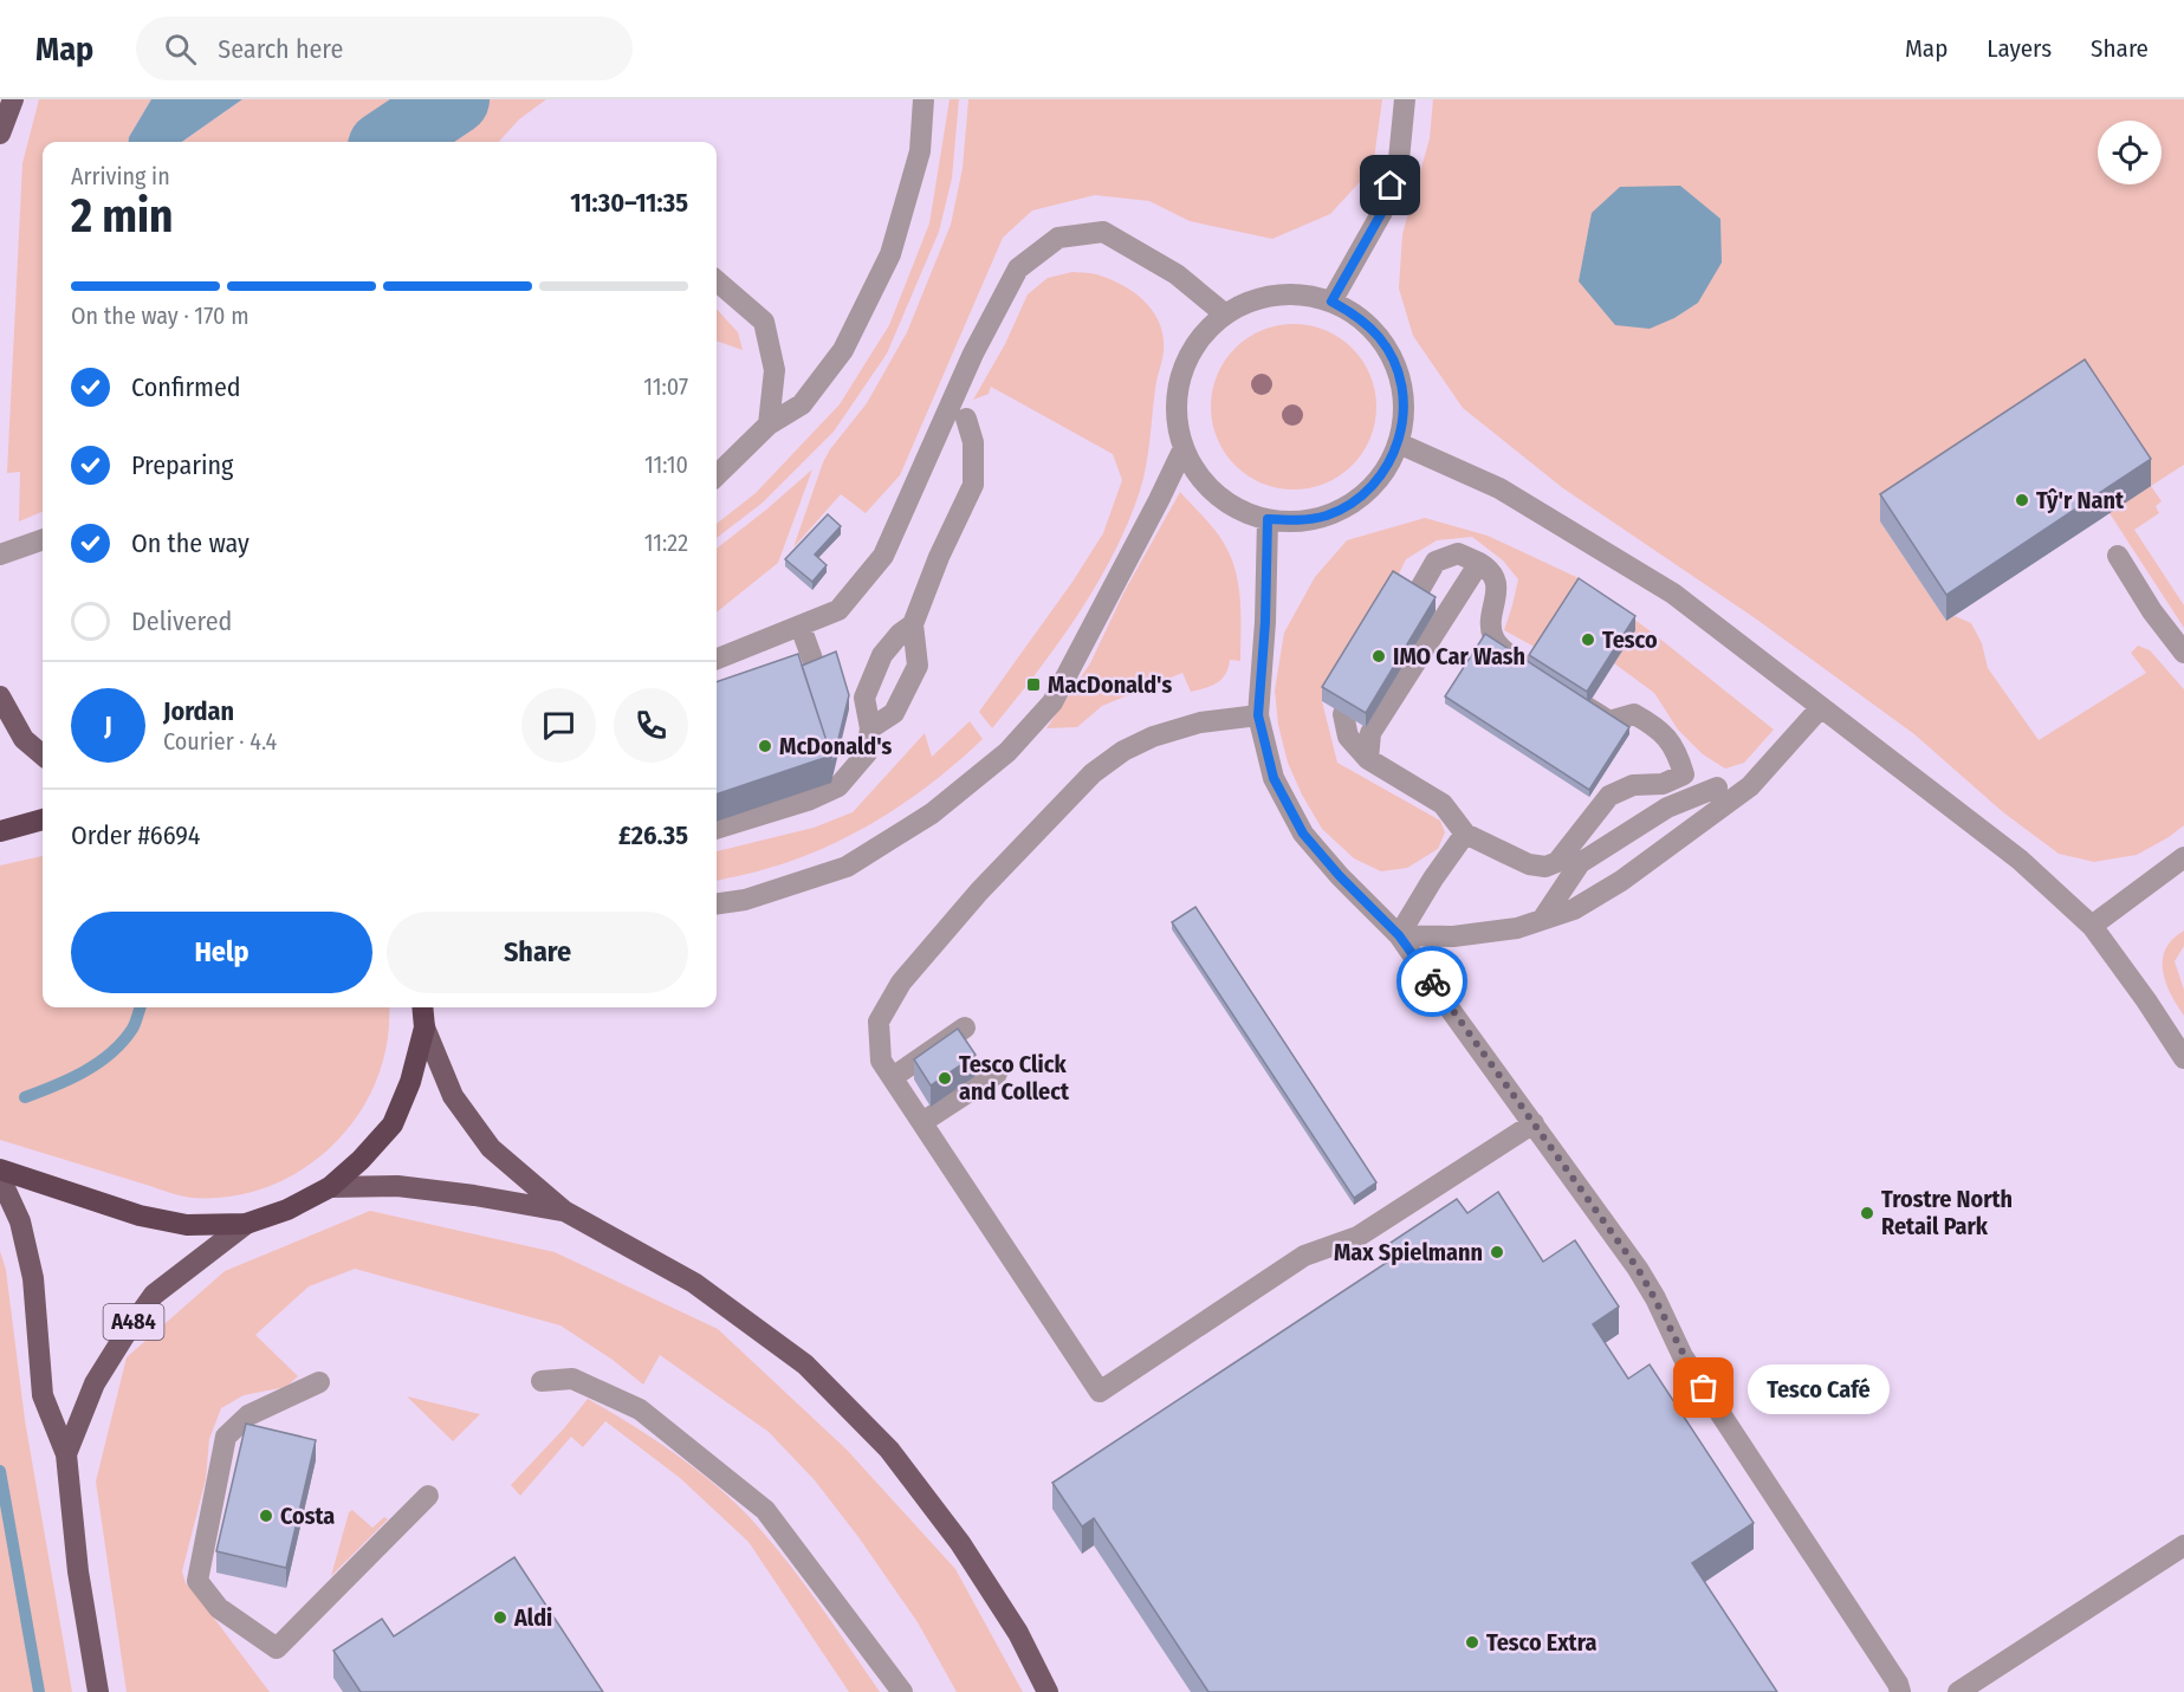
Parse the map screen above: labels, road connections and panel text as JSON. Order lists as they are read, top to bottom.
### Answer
{
  "streets": {
    "main road": ["A484"]
  },
  "places": {
    "other": [
      "Tŷ'r Nant",
      "Tesco",
      "IMO Car Wash",
      "McDonald's",
      "Tesco Click and Collect",
      "Trostre North Retail Park",
      "Max Spielmann",
      "Tesco Café",
      "Costa",
      "Aldi",
      "Tesco Extra"
    ],
    "transit": ["MacDonald's"]
  },
  "page": {
    "header": "Map",
    "search": "Search here",
    "nav": ["Map", "Layers", "Share"],
    "heading": ["2 min", "Arriving in", "11:30–11:35"],
    "panel": [
      "Jordan",
      "Courier · 4.4",
      "Order #6694",
      "£26.35"
    ],
    "bar": "On the way · 170 m",
    "list": [
      ["Confirmed", "11:07"],
      ["Preparing", "11:10"],
      ["On the way", "11:22"],
      "Delivered"
    ],
    "round": "J",
    "buttons": ["Help", "Share"],
    "bubble": "Tesco Café"
  }
}
